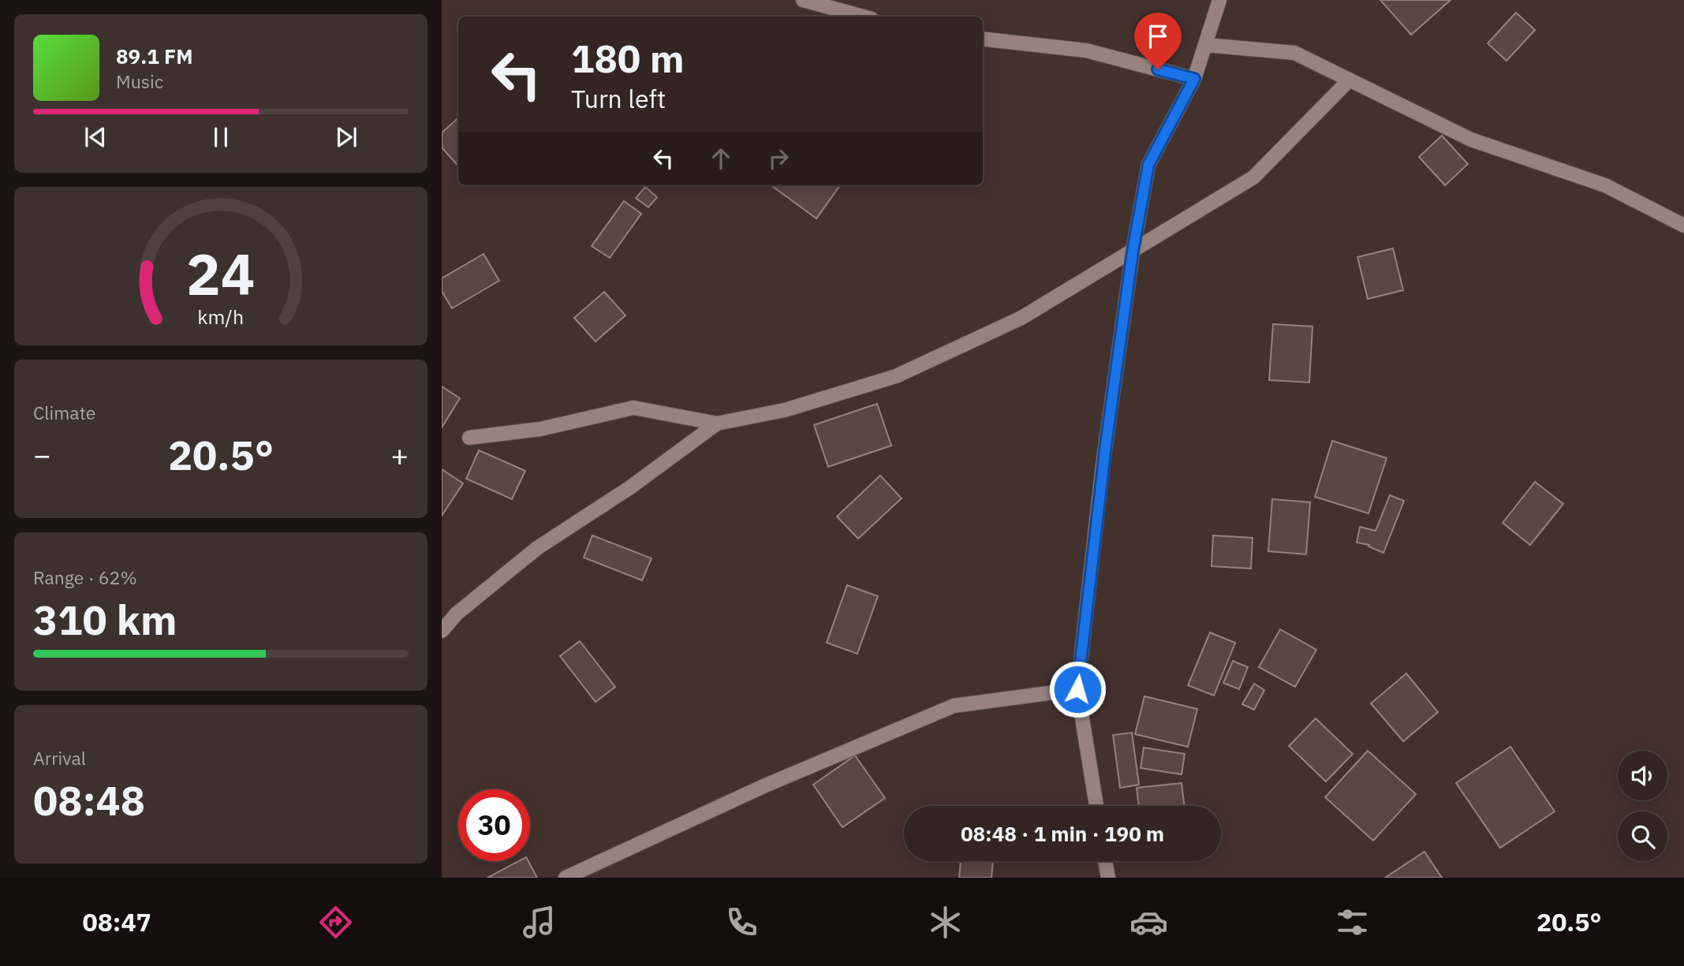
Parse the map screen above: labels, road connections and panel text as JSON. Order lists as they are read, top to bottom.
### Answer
{
  "page": {
    "turn": ["180 m", "Turn left"],
    "song": ["89.1 FM", "Music"],
    "tile": [
      "Climate",
      ["Range · 62%", "310 km"],
      ["Arrival", "08:48"]
    ],
    "heat": ["−", "20.5°", "+"],
    "limit": "30",
    "trip": "08:48 · 1 min · 190 m",
    "tabs": ["08:47", "20.5°"],
    "gauge": ["24", "km/h"]
  }
}
